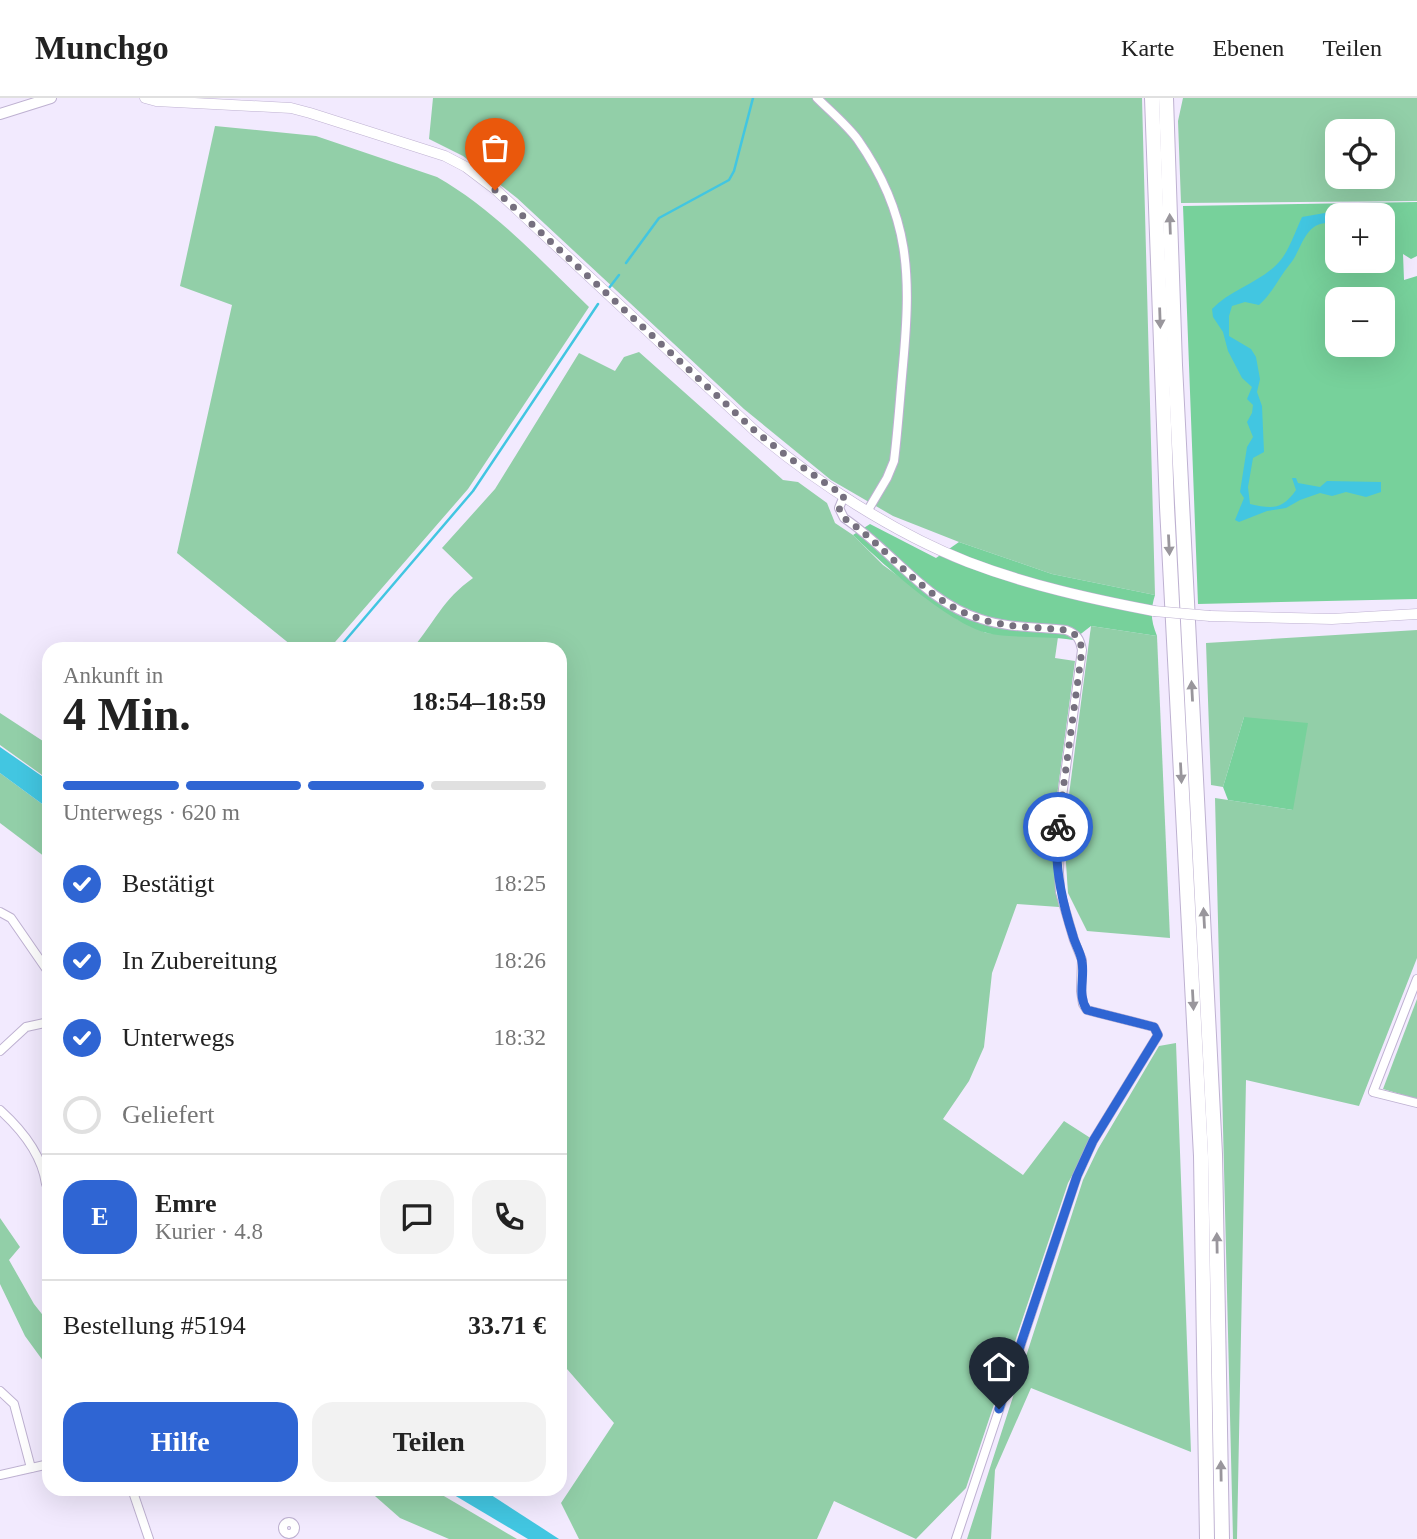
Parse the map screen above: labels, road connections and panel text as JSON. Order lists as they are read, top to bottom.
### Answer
{
  "page": {
    "header": "Munchgo",
    "nav": ["Karte", "Ebenen", "Teilen"],
    "map_buttons": ["+", "−"],
    "heading": ["4 Min.", "Ankunft in", "18:54–18:59"],
    "panel": [
      "Emre",
      "Kurier · 4.8",
      "Bestellung #5194",
      "33.71 €"
    ],
    "bar": "Unterwegs · 620 m",
    "list": [
      ["Bestätigt", "18:25"],
      ["In Zubereitung", "18:26"],
      ["Unterwegs", "18:32"],
      "Geliefert"
    ],
    "round": "E",
    "buttons": ["Hilfe", "Teilen"]
  }
}
